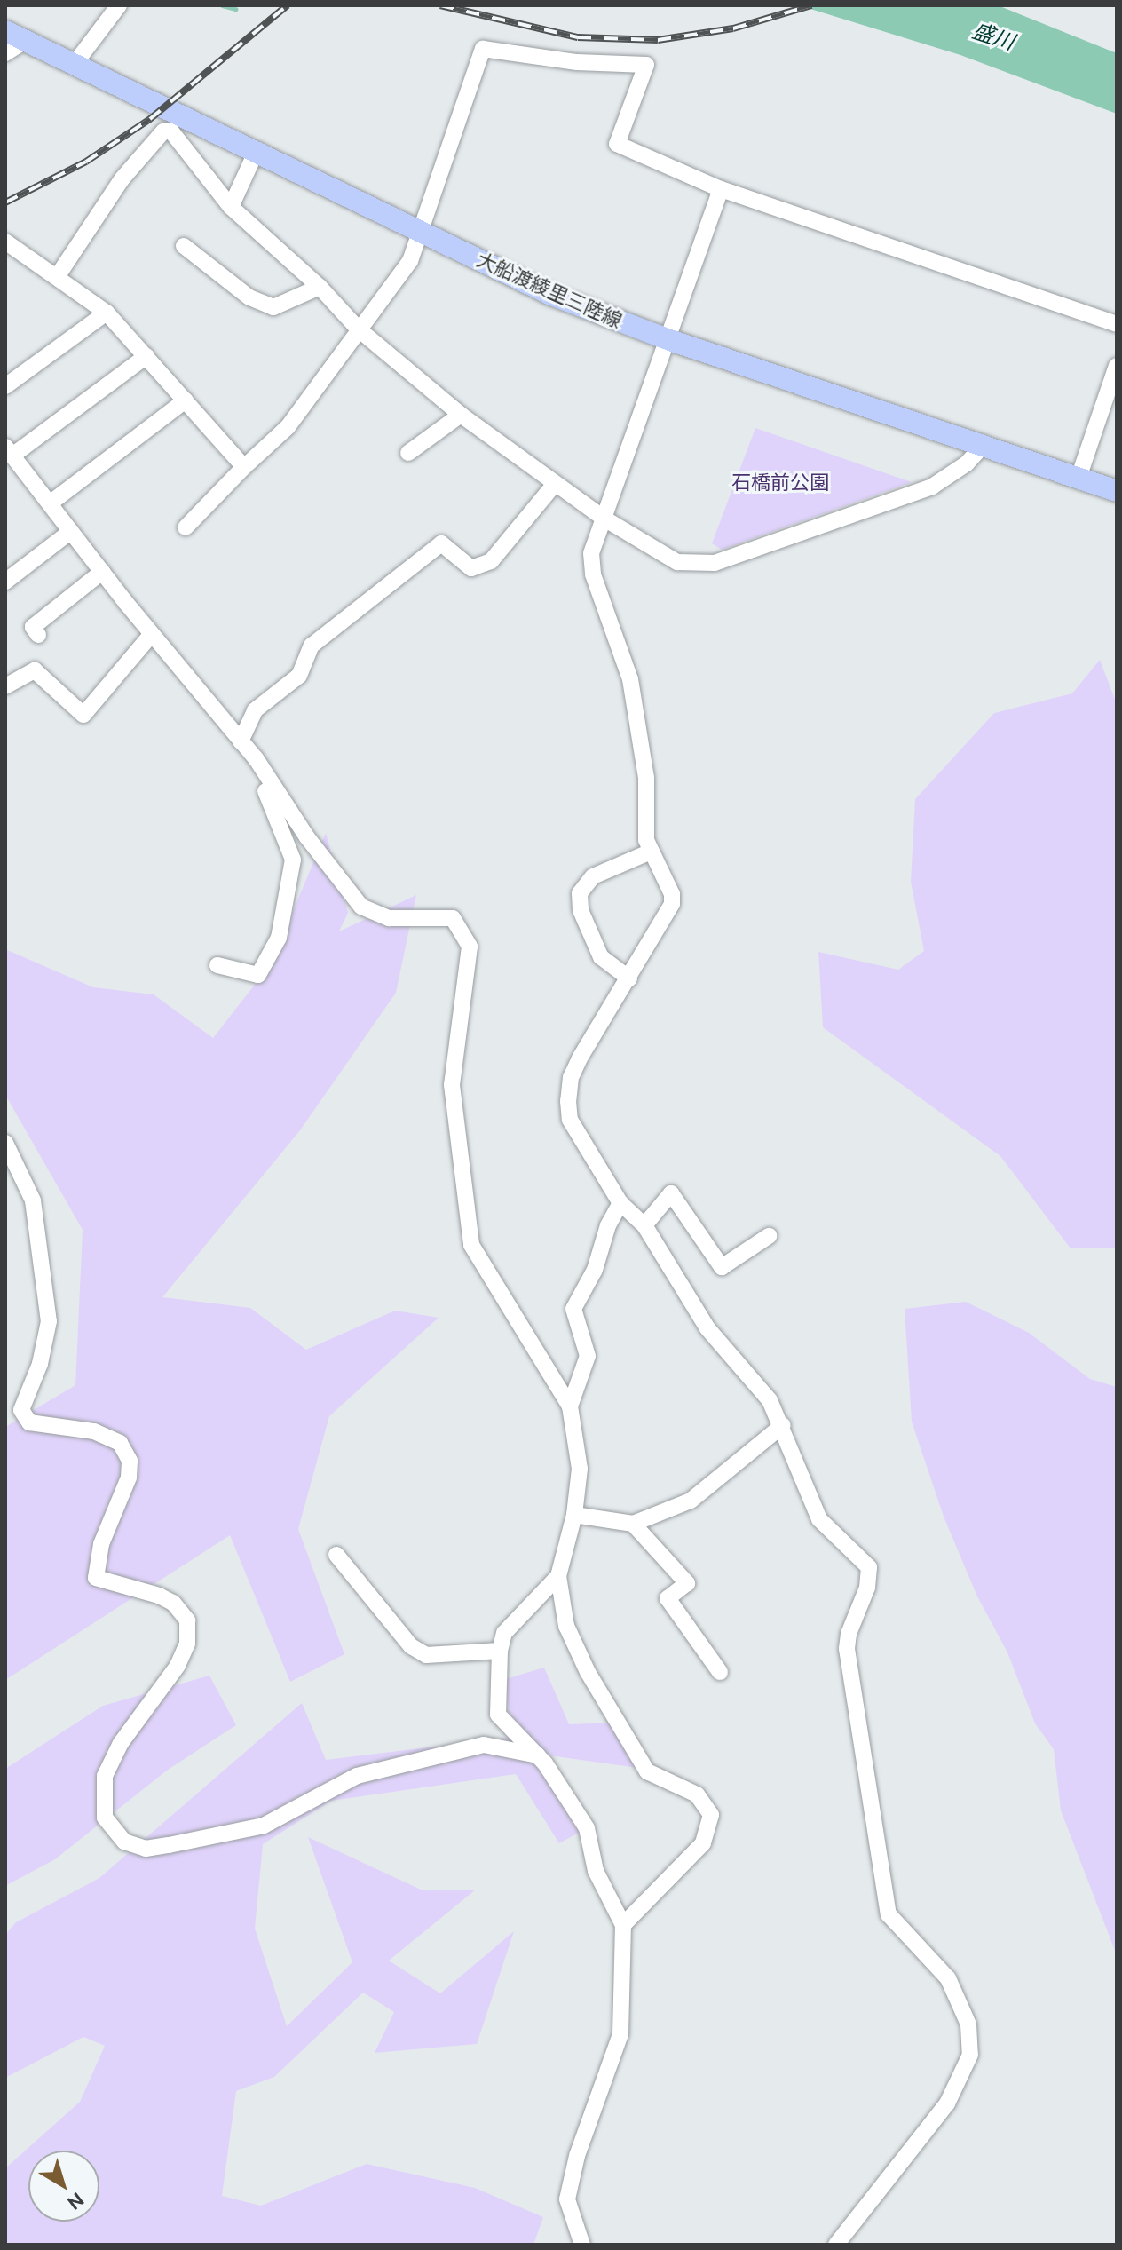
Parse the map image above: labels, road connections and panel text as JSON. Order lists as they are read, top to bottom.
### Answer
{
  "streets": {
    "main road": ["大船渡綾里三陸線"]
  },
  "water": ["盛川"],
  "parks": ["石橋前公園"],
  "north": "bottom right"
}
